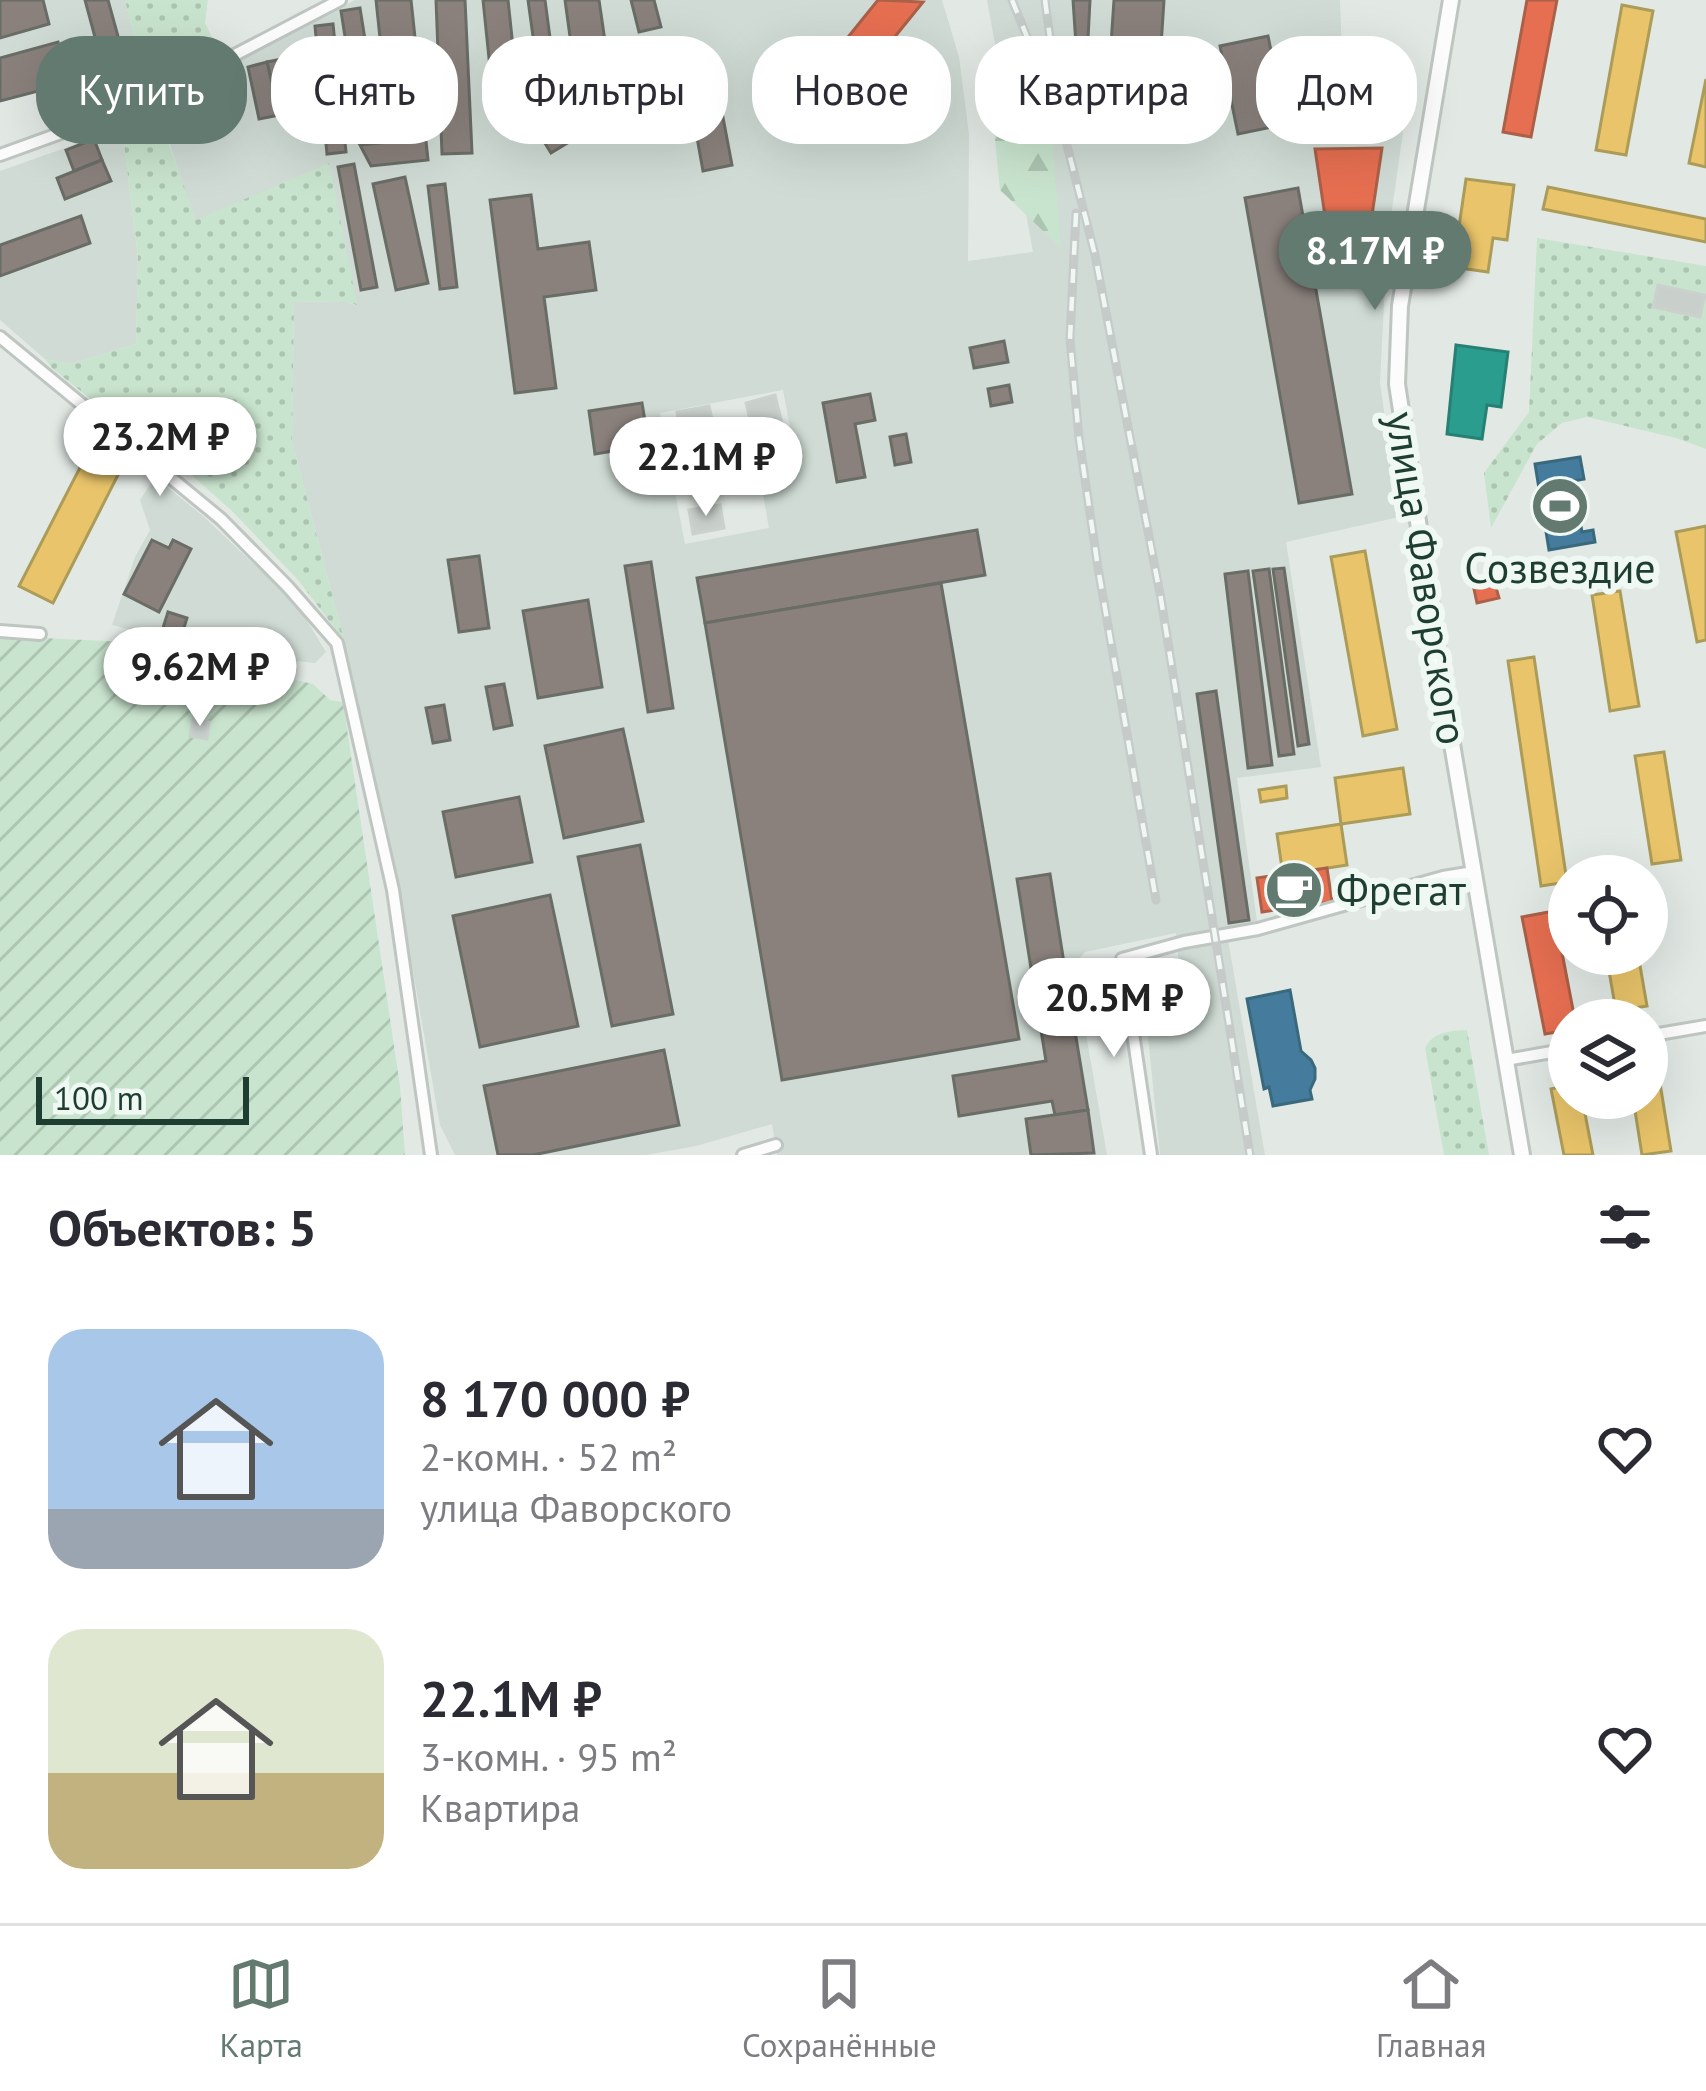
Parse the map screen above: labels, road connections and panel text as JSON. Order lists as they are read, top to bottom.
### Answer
{
  "streets": {
    "street": ["улица Фаворского"]
  },
  "places": {
    "sports": ["Созвездие"],
    "cafe": ["Фрегат"]
  },
  "scale_bar": "100 m",
  "page": {
    "chip": [
      "Купить",
      "Снять",
      "Фильтры",
      "Новое",
      "Квартира",
      "Дом"
    ],
    "price": [
      "8.17M ₽",
      "23.2M ₽",
      "22.1M ₽",
      "9.62M ₽",
      "20.5M ₽"
    ],
    "scale": "100 m",
    "heading": "Объектов: 5",
    "list": [
      {
        "name": "8 170 000 ₽",
        "note": "2-комн. · 52 m² · улица Фаворского"
      },
      {
        "name": "22.1M ₽",
        "note": "3-комн. · 95 m² · Квартира"
      }
    ],
    "tabs": ["Карта", "Сохранённые", "Главная"]
  }
}
